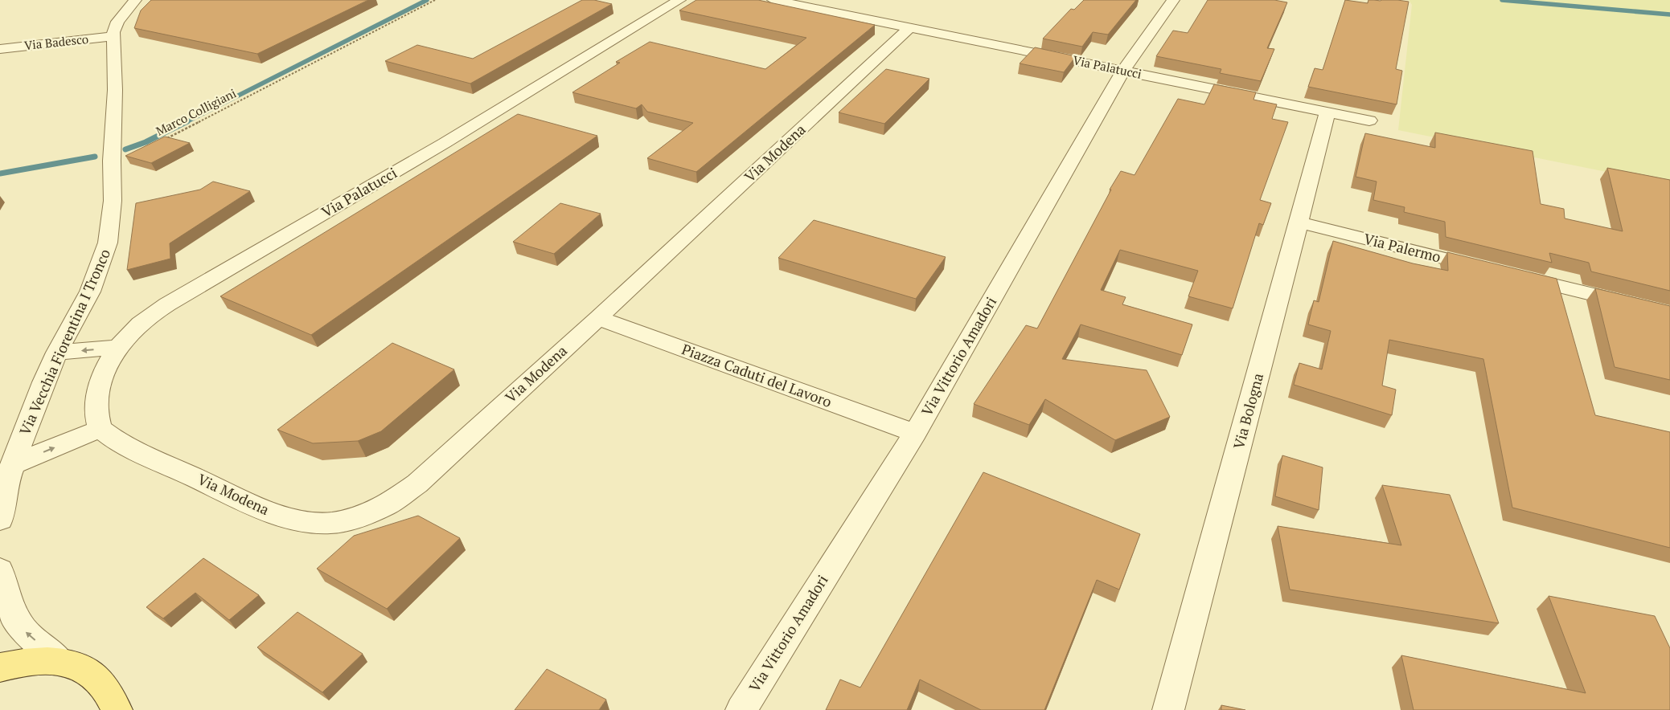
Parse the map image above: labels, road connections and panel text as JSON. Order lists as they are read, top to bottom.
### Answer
{
  "streets": {
    "street": [
      "Via Badesco",
      "Via Palatucci",
      "Via Modena",
      "Via Palermo",
      "Via Vecchia Fiorentina I Tronco",
      "Via Vittorio Amadori",
      "Piazza Caduti del Lavoro",
      "Via Bologna"
    ],
    "path": ["Marco Colligiani"]
  },
  "crossings": [
    ["Via Badesco", "Via Vecchia Fiorentina I Tronco"],
    ["Via Palatucci", "Via Modena"],
    ["Via Palatucci", "Via Vittorio Amadori"],
    ["Via Palatucci", "Via Bologna"],
    ["Via Modena", "Piazza Caduti del Lavoro"],
    ["Via Palermo", "Via Bologna"],
    ["Via Vittorio Amadori", "Piazza Caduti del Lavoro"]
  ]
}
